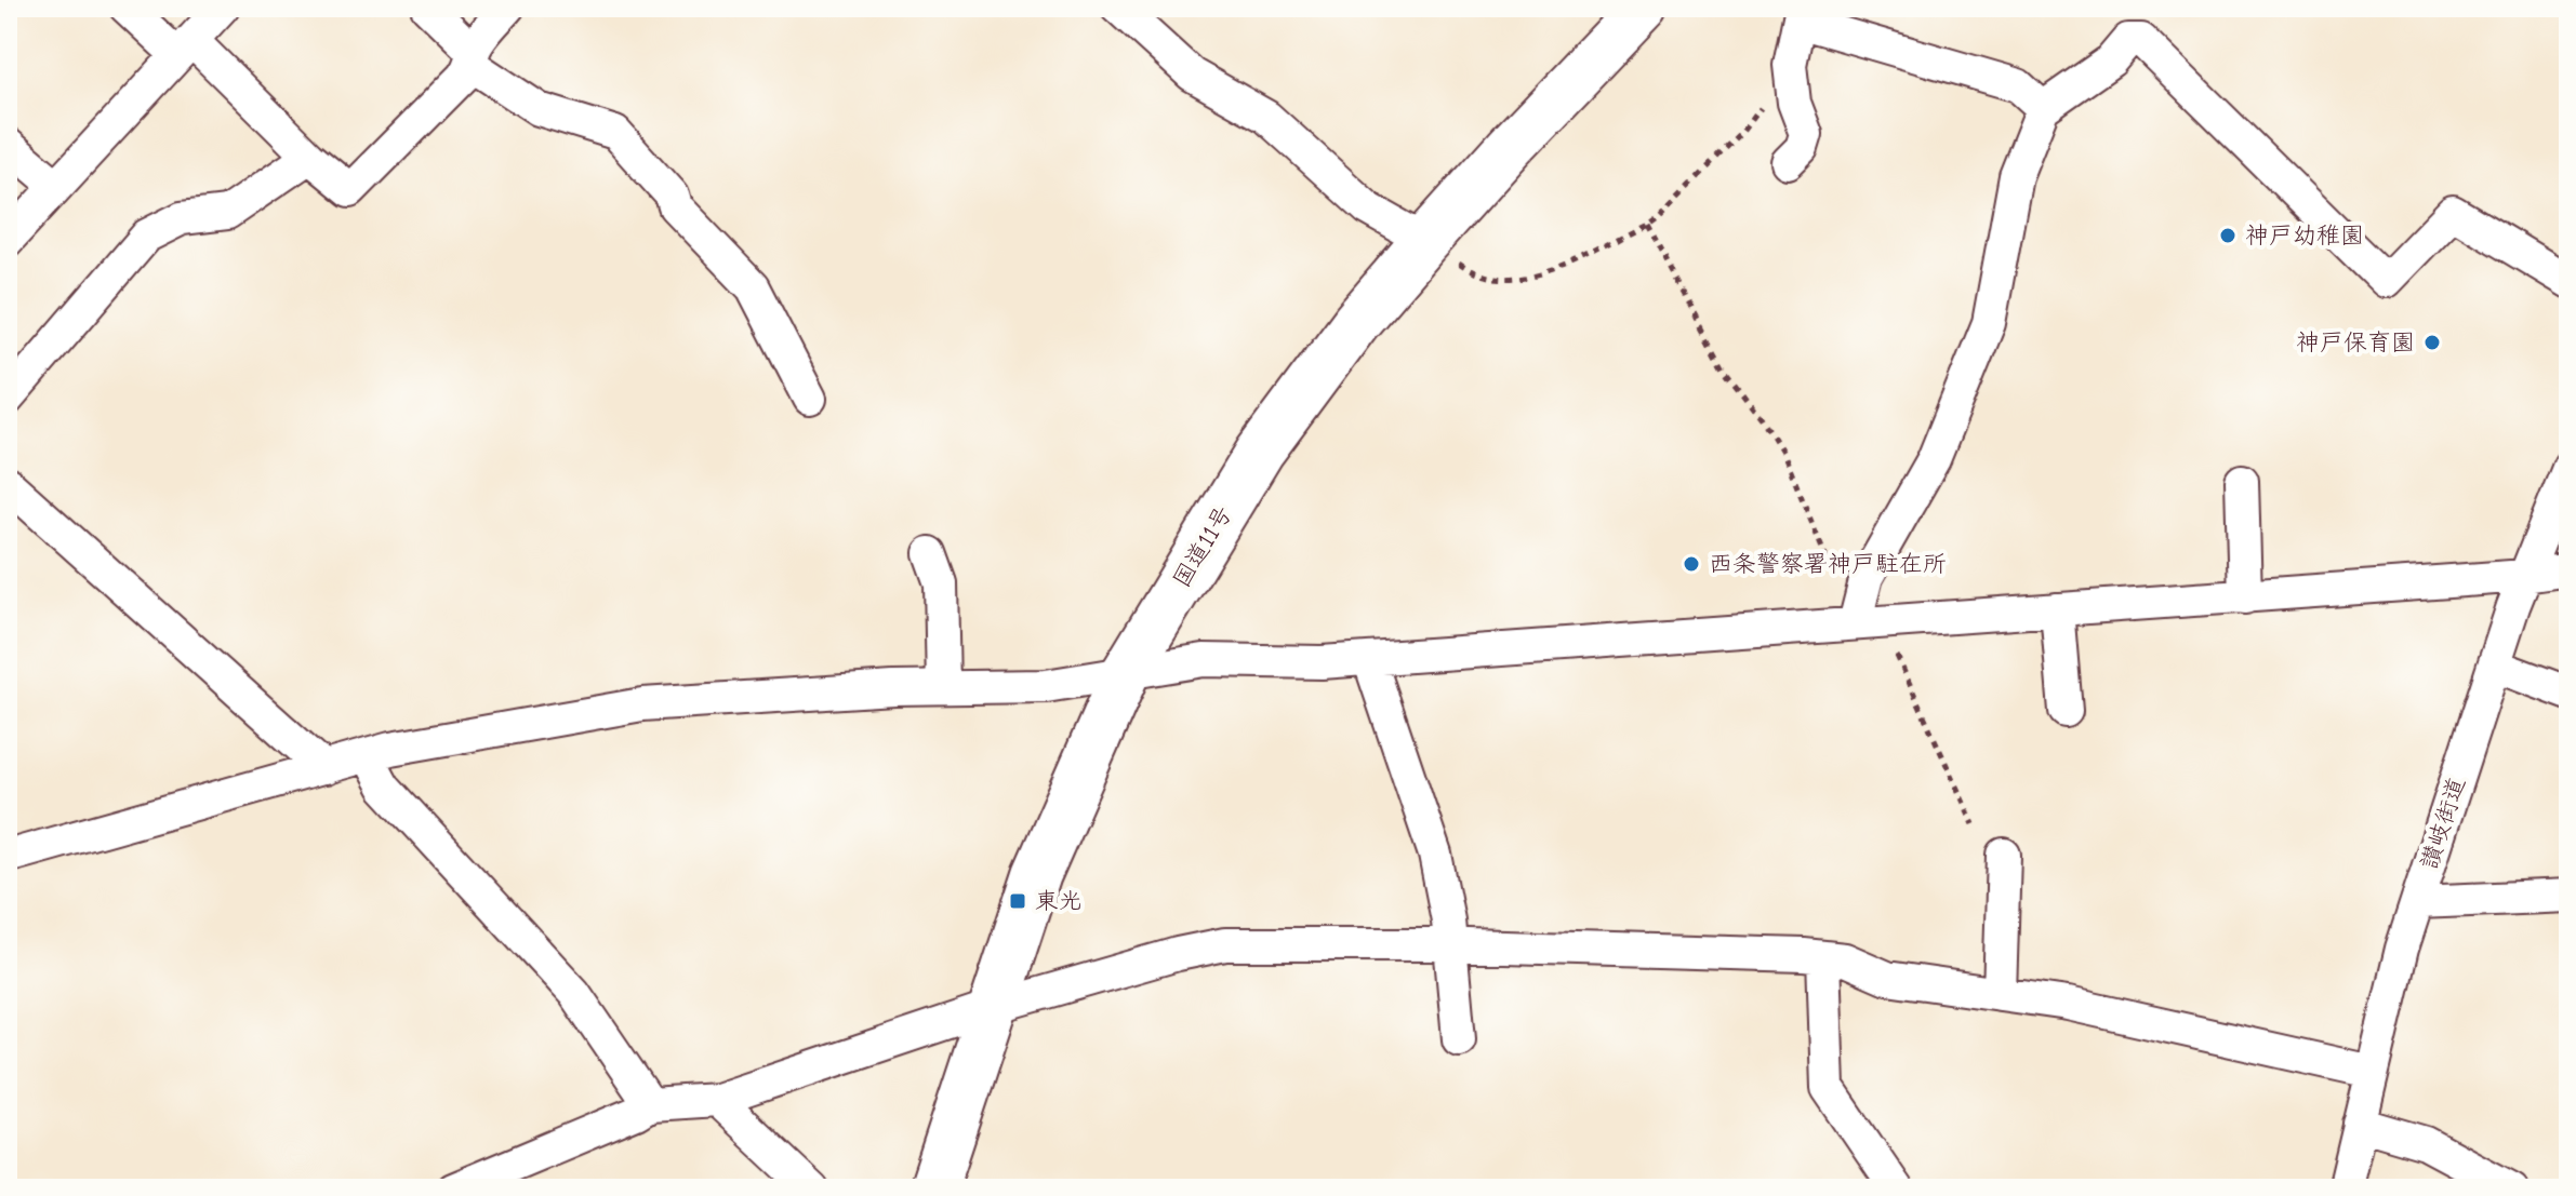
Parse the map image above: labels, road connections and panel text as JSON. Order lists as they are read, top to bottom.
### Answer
{
  "streets": {
    "highway": ["国道11号"],
    "street": ["讃岐街道"]
  },
  "places": {
    "other": ["神戸幼稚園", "神戸保育園", "西条警察署神戸駐在所"],
    "transit": ["東光"]
  }
}
